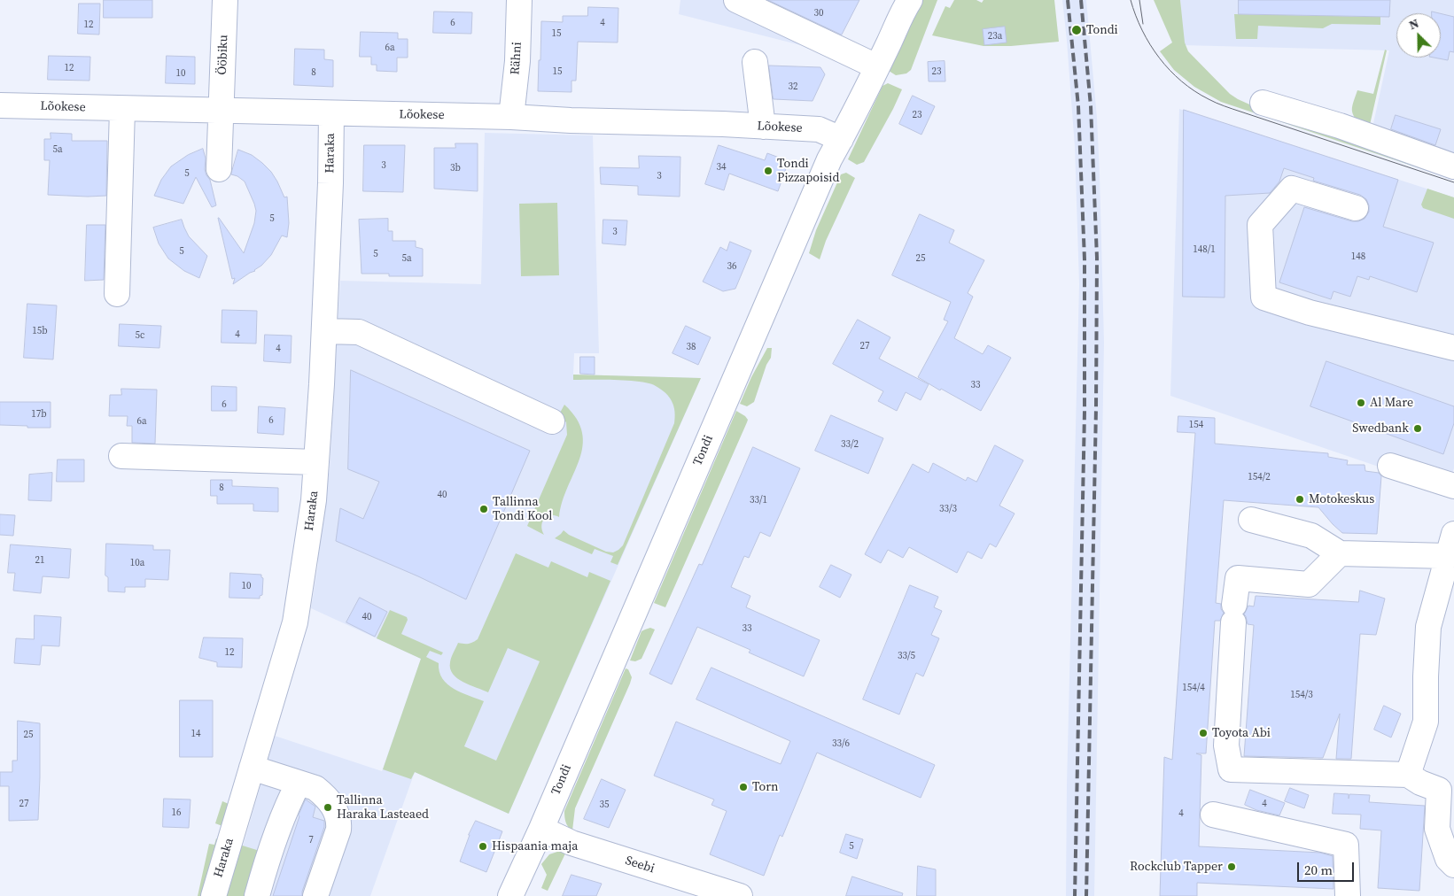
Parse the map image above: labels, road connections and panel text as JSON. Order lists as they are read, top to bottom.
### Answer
{
  "streets": {
    "street": [
      "Ööbiku",
      "Rähni",
      "Lõokese",
      "Haraka",
      "Tondi",
      "Seebi"
    ]
  },
  "crossings": [
    ["Ööbiku", "Lõokese"],
    ["Rähni", "Lõokese"],
    ["Lõokese", "Haraka"],
    ["Lõokese", "Tondi"],
    ["Tondi", "Seebi"]
  ],
  "places": [
    "Tondi",
    "Tondi Pizzapoisid",
    "Al Mare",
    "Swedbank",
    "Motokeskus",
    "Tallinna Tondi Kool",
    "Toyota Abi",
    "Torn",
    "Tallinna Haraka Lasteaed",
    "Hispaania maja",
    "Rockclub Tapper"
  ],
  "house_numbers": [
    "30",
    "6",
    "4",
    "12",
    "15",
    "23a",
    "6a",
    "12",
    "15",
    "23",
    "8",
    "10",
    "32",
    "23",
    "5a",
    "3",
    "34",
    "3b",
    "5",
    "3",
    "5",
    "3",
    "148/1",
    "5",
    "5",
    "148",
    "5a",
    "25",
    "36",
    "15b",
    "4",
    "5c",
    "27",
    "38",
    "4",
    "33",
    "6",
    "17b",
    "6",
    "6a",
    "154",
    "33/2",
    "154/2",
    "8",
    "40",
    "33/1",
    "33/3",
    "21",
    "10a",
    "10",
    "40",
    "33",
    "12",
    "33/5",
    "154/4",
    "154/3",
    "14",
    "25",
    "33/6",
    "27",
    "4",
    "35",
    "16",
    "4",
    "7",
    "5"
  ],
  "scale_bar": "20 m",
  "north": "top left"
}
